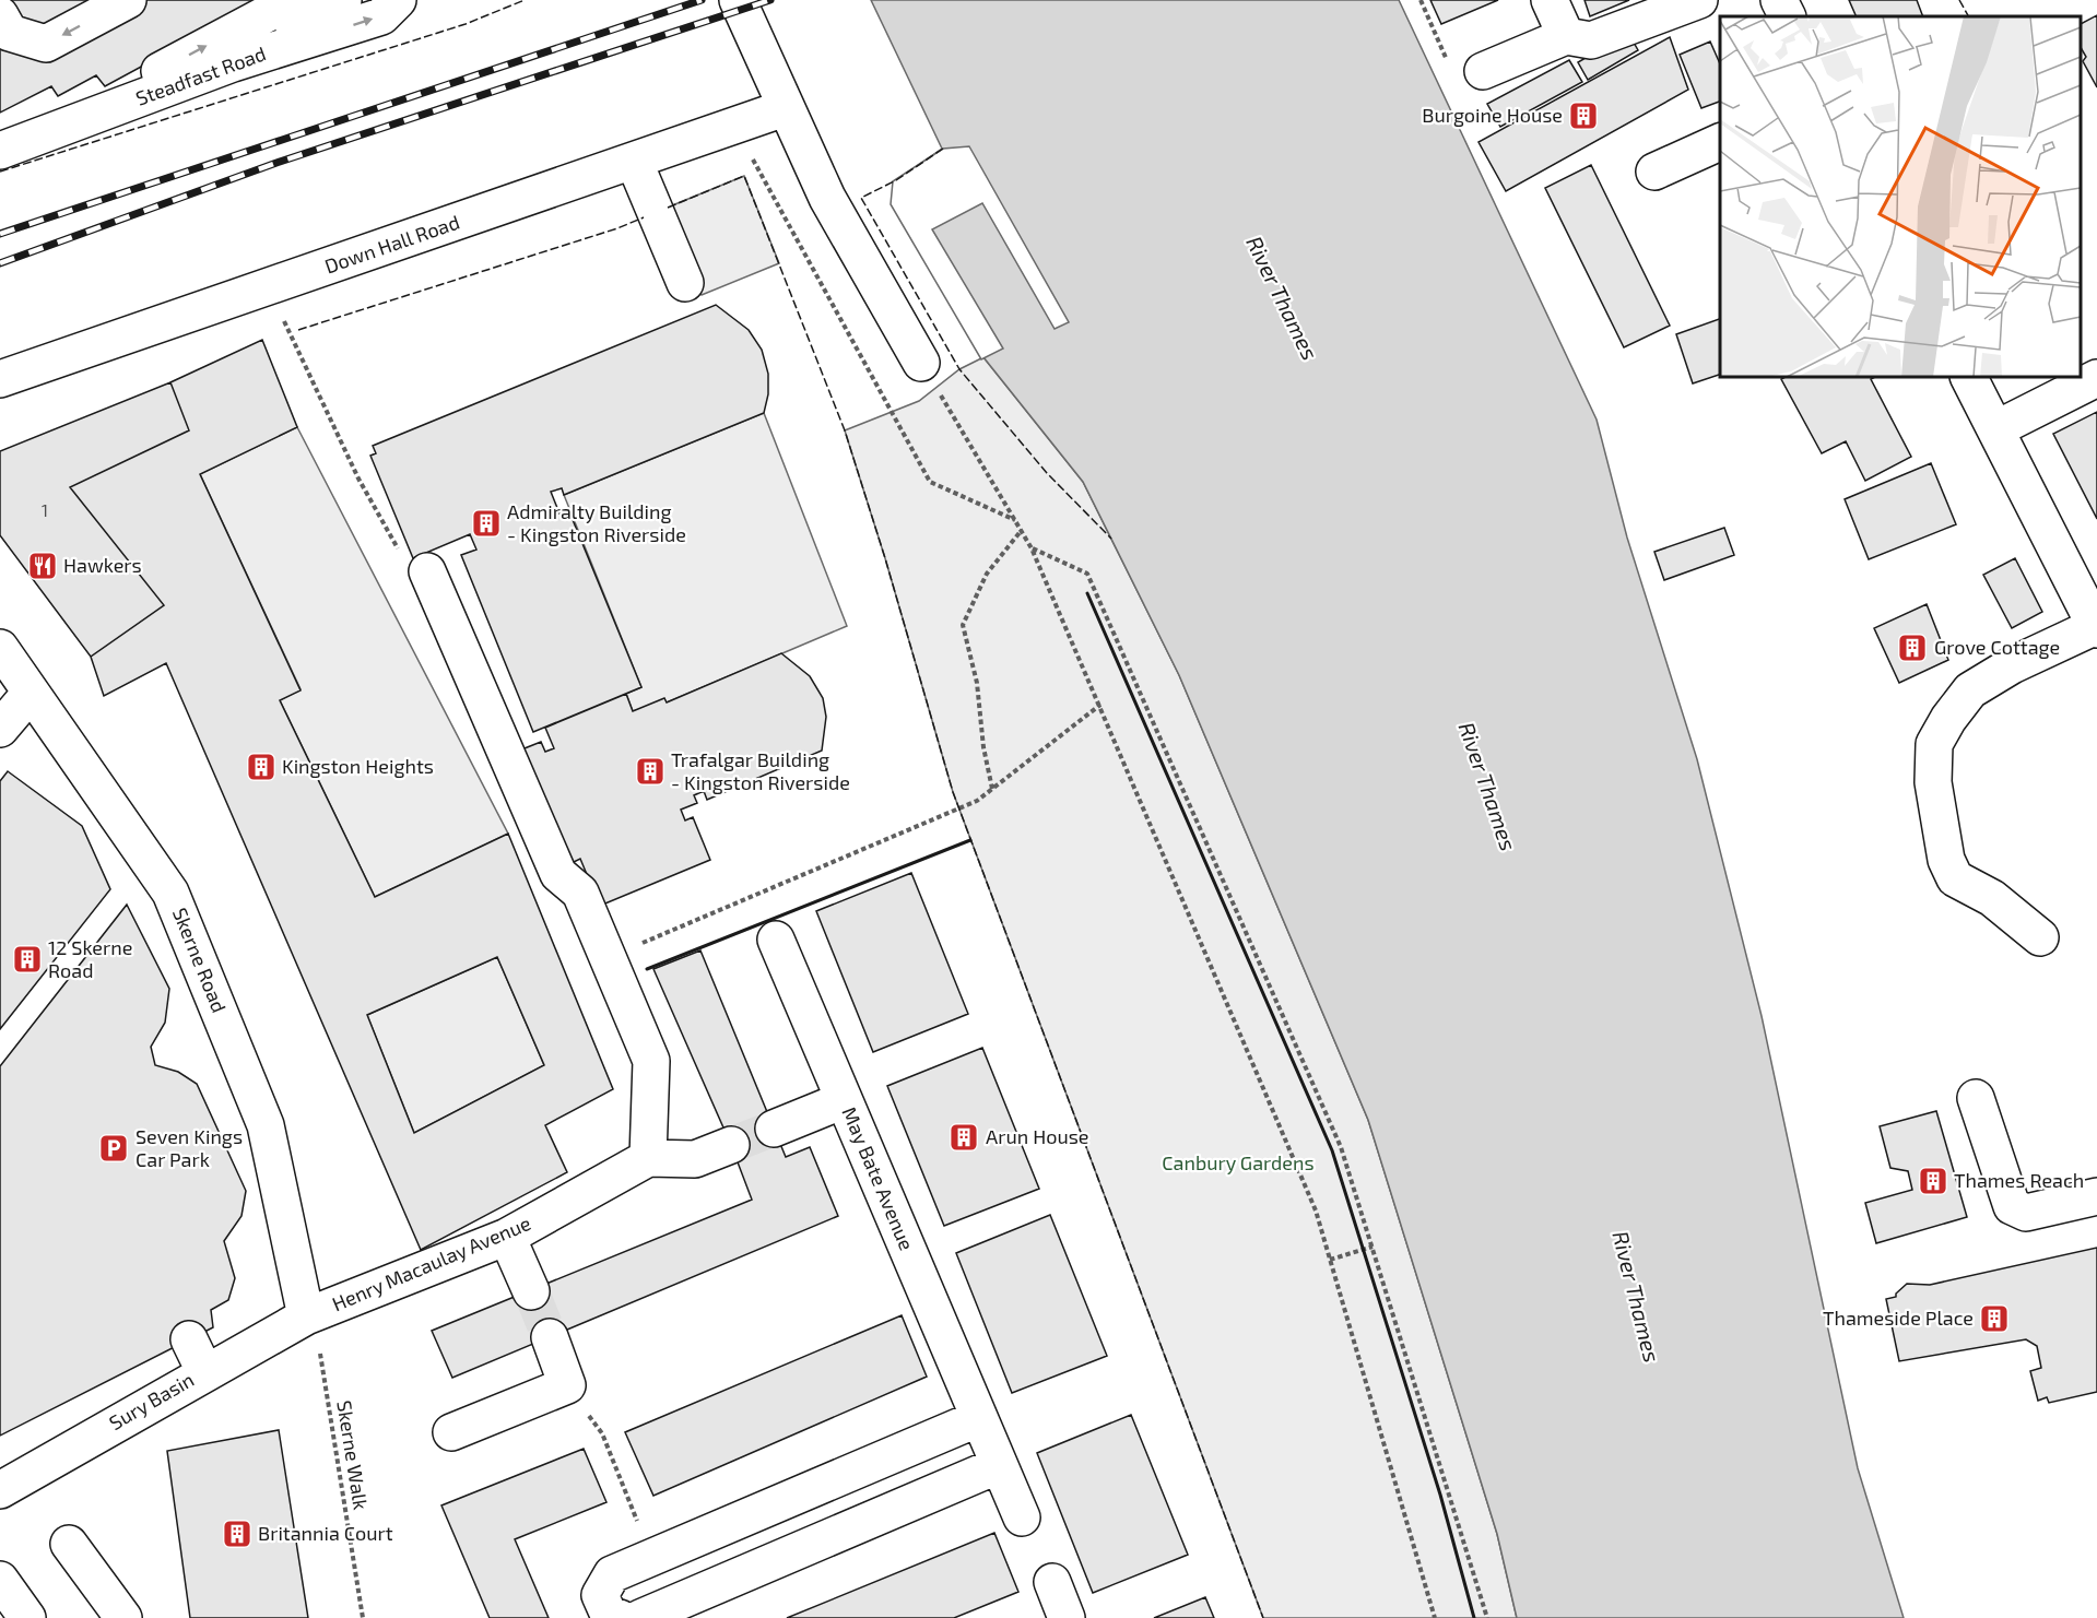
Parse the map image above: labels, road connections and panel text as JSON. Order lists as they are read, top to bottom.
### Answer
{
  "streets": {
    "street": [
      "Steadfast Road",
      "Down Hall Road",
      "Skerne Road",
      "May Bate Avenue",
      "Henry Macaulay Avenue",
      "Sury Basin"
    ],
    "path": ["Skerne Walk"]
  },
  "crossings": [
    ["Skerne Road", "Henry Macaulay Avenue"],
    ["Skerne Road", "Sury Basin"],
    ["Skerne Road", "Skerne Walk"],
    ["Henry Macaulay Avenue", "Sury Basin"],
    ["Henry Macaulay Avenue", "Skerne Walk"],
    ["Sury Basin", "Skerne Walk"]
  ],
  "water": ["River Thames"],
  "parks": ["Canbury Gardens"],
  "places": {
    "building": [
      "Burgoine House",
      "Admiralty Building - Kingston Riverside",
      "Grove Cottage",
      "Kingston Heights",
      "Trafalgar Building - Kingston Riverside",
      "12 Skerne Road",
      "Arun House",
      "Thames Reach",
      "Thameside Place",
      "Britannia Court"
    ],
    "restaurant": ["Hawkers"],
    "parking": ["Seven Kings Car Park"]
  },
  "house_numbers": ["1"]
}
